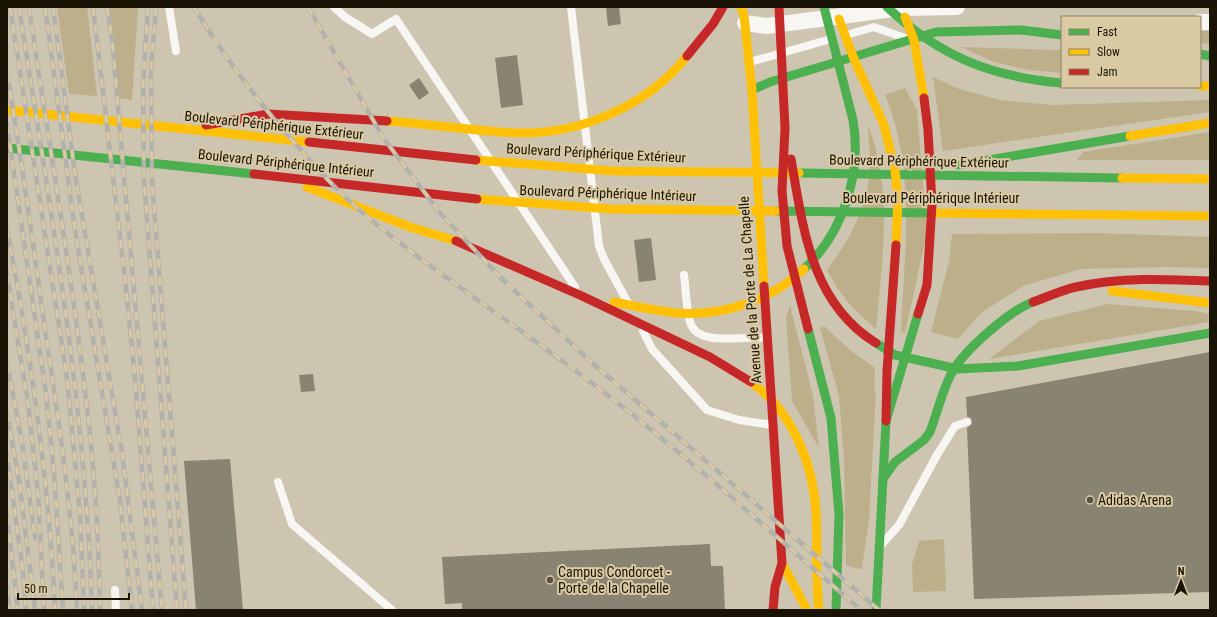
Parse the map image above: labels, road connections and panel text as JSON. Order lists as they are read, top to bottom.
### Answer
{
  "streets": {
    "main road": ["Boulevard Périphérique Extérieur", "Boulevard Périphérique Intérieur", "Avenue de la Porte de La Chapelle"]
  },
  "places": ["Adidas Arena", "Campus Condorcet - Porte de la Chapelle"],
  "legend": ["Fast", "Slow", "Jam"],
  "scale_bar": "50 m",
  "north": "top"
}
